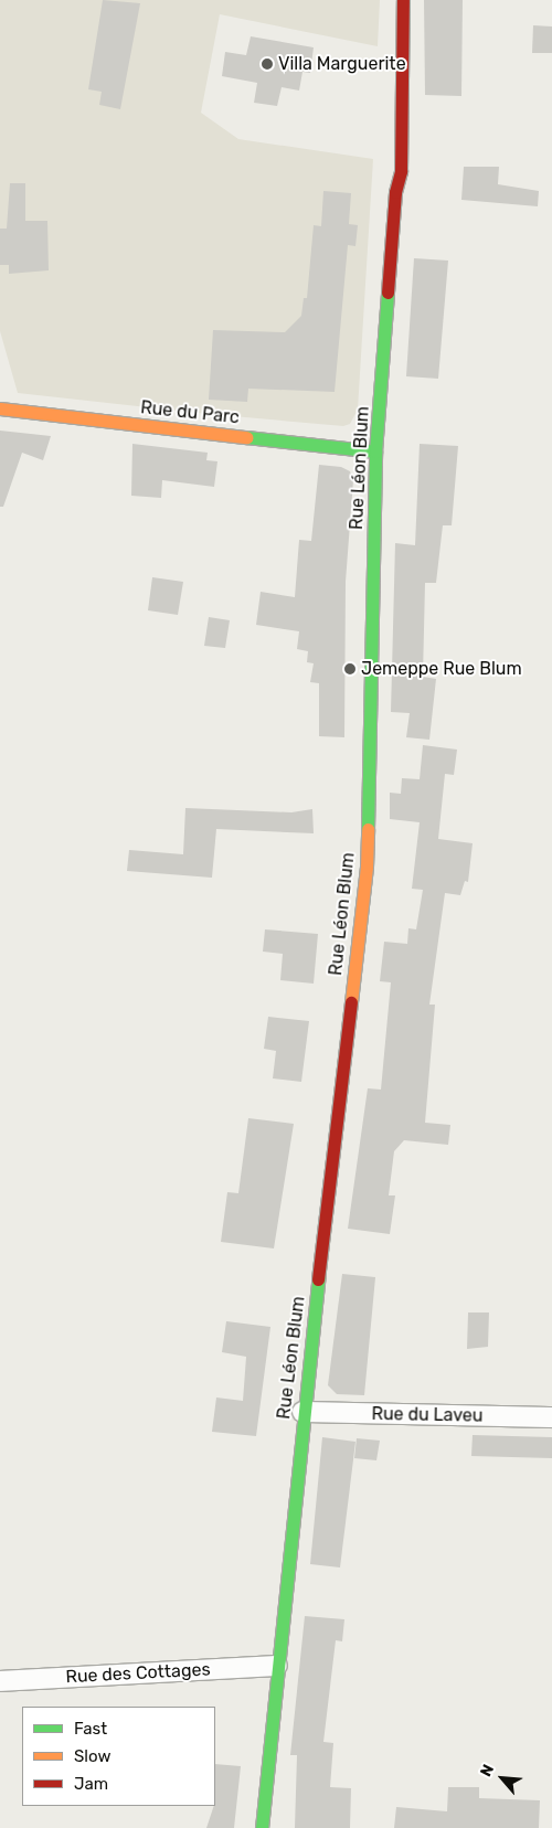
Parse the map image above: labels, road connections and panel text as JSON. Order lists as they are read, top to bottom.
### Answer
{
  "streets": {
    "street": [
      "Rue du Parc",
      "Rue Léon Blum",
      "Rue du Laveu",
      "Rue des Cottages"
    ]
  },
  "crossings": [
    ["Rue du Parc", "Rue Léon Blum"],
    ["Rue Léon Blum", "Rue du Laveu"],
    ["Rue Léon Blum", "Rue des Cottages"]
  ],
  "places": ["Villa Marguerite", "Jemeppe Rue Blum"],
  "legend": ["Fast", "Slow", "Jam"],
  "north": "top left"
}
